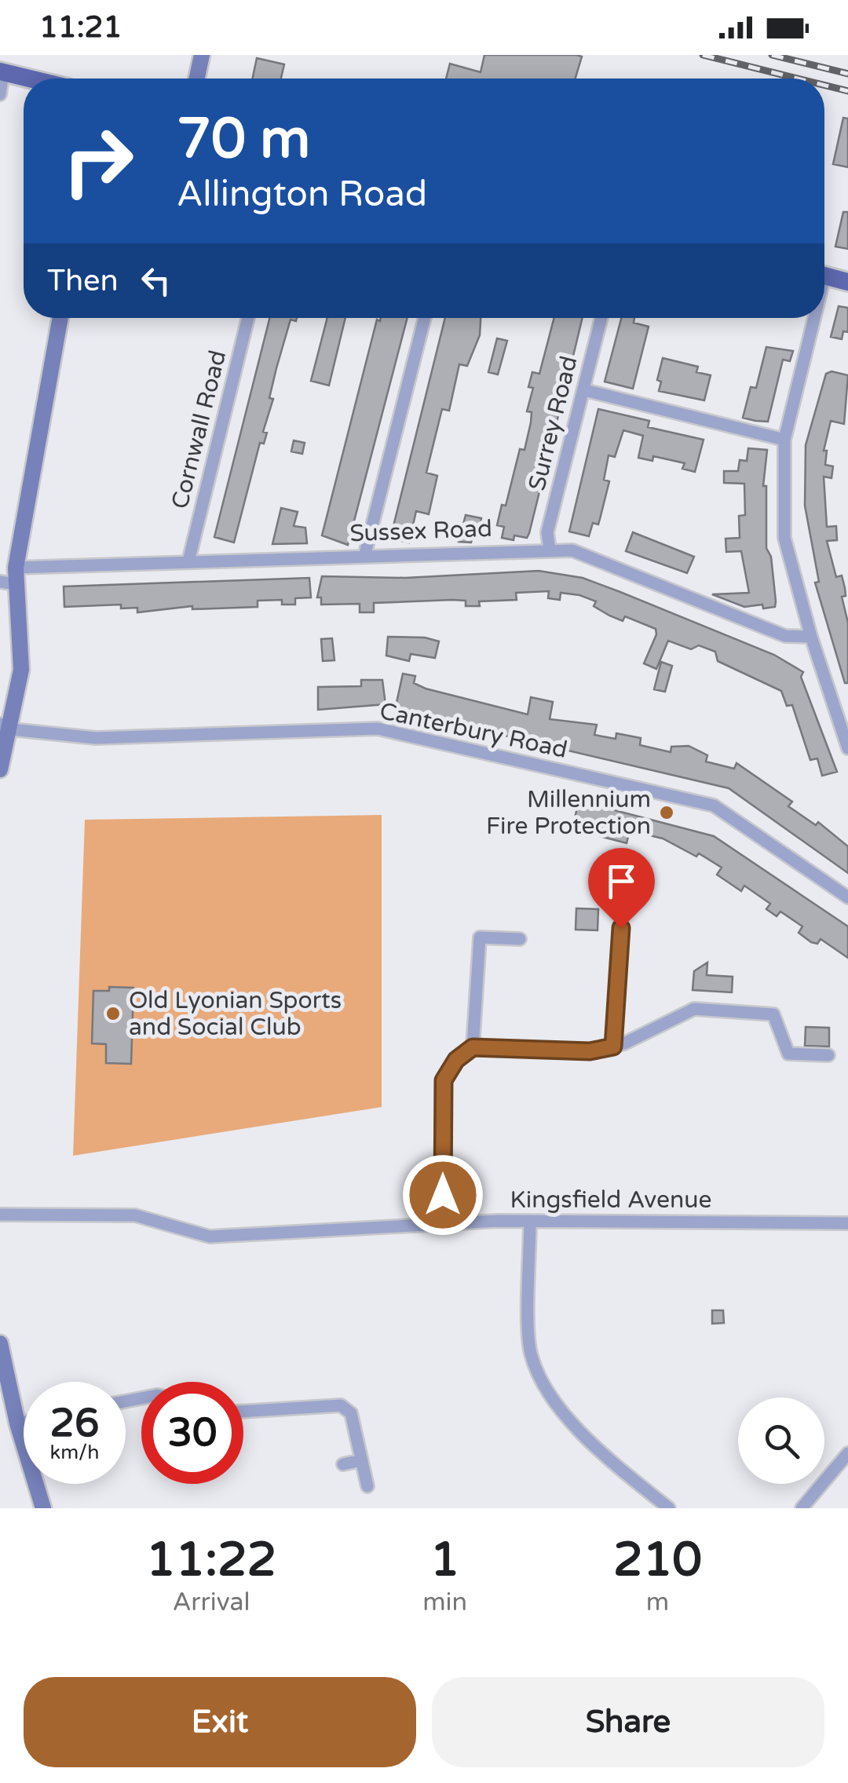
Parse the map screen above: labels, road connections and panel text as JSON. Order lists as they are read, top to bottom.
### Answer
{
  "streets": {
    "street": [
      "Surrey Road",
      "Cornwall Road",
      "Sussex Road",
      "Canterbury Road",
      "Kingsfield Avenue"
    ]
  },
  "crossings": [
    ["Surrey Road", "Sussex Road"],
    ["Cornwall Road", "Sussex Road"]
  ],
  "places": ["Millennium Fire Protection", "Old Lyonian Sports and Social Club"],
  "page": {
    "status": "11:21",
    "turn": ["70 m", "Allington Road"],
    "then": "Then",
    "speed": "26 km/h",
    "limit": "30",
    "eta": [
      "11:22",
      "Arrival",
      "1",
      "min",
      "210",
      "m"
    ],
    "buttons": ["Exit", "Share"]
  }
}
